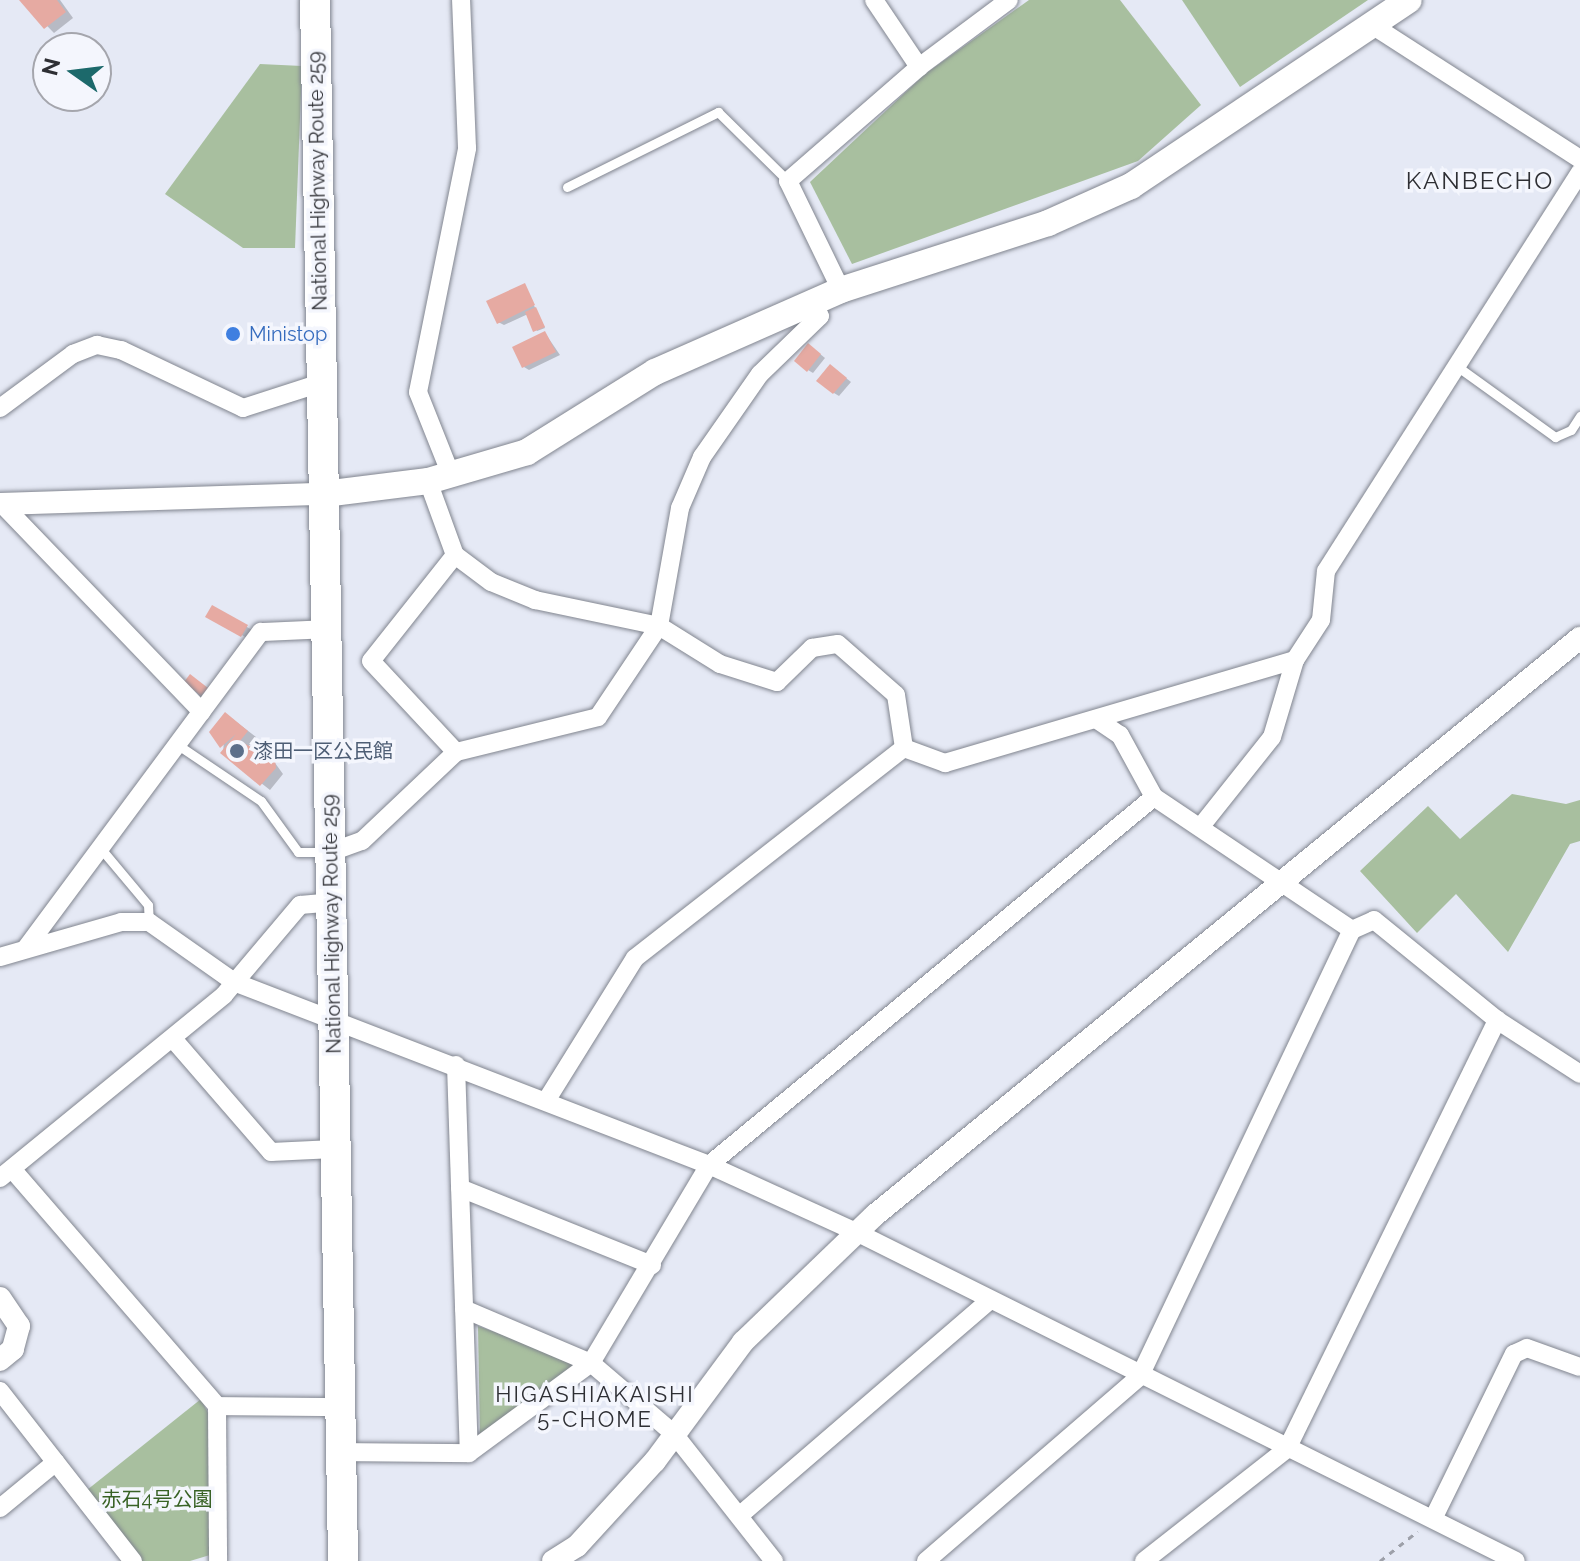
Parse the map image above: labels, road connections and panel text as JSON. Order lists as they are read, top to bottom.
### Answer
{
  "streets": {
    "highway": ["National Highway Route 259"]
  },
  "districts": ["KANBECHO", "HIGASHIAKAISHI 5-CHOME"],
  "parks": ["赤石4号公園"],
  "places": ["Ministop", "漆田一区公民館"],
  "north": "left"
}
